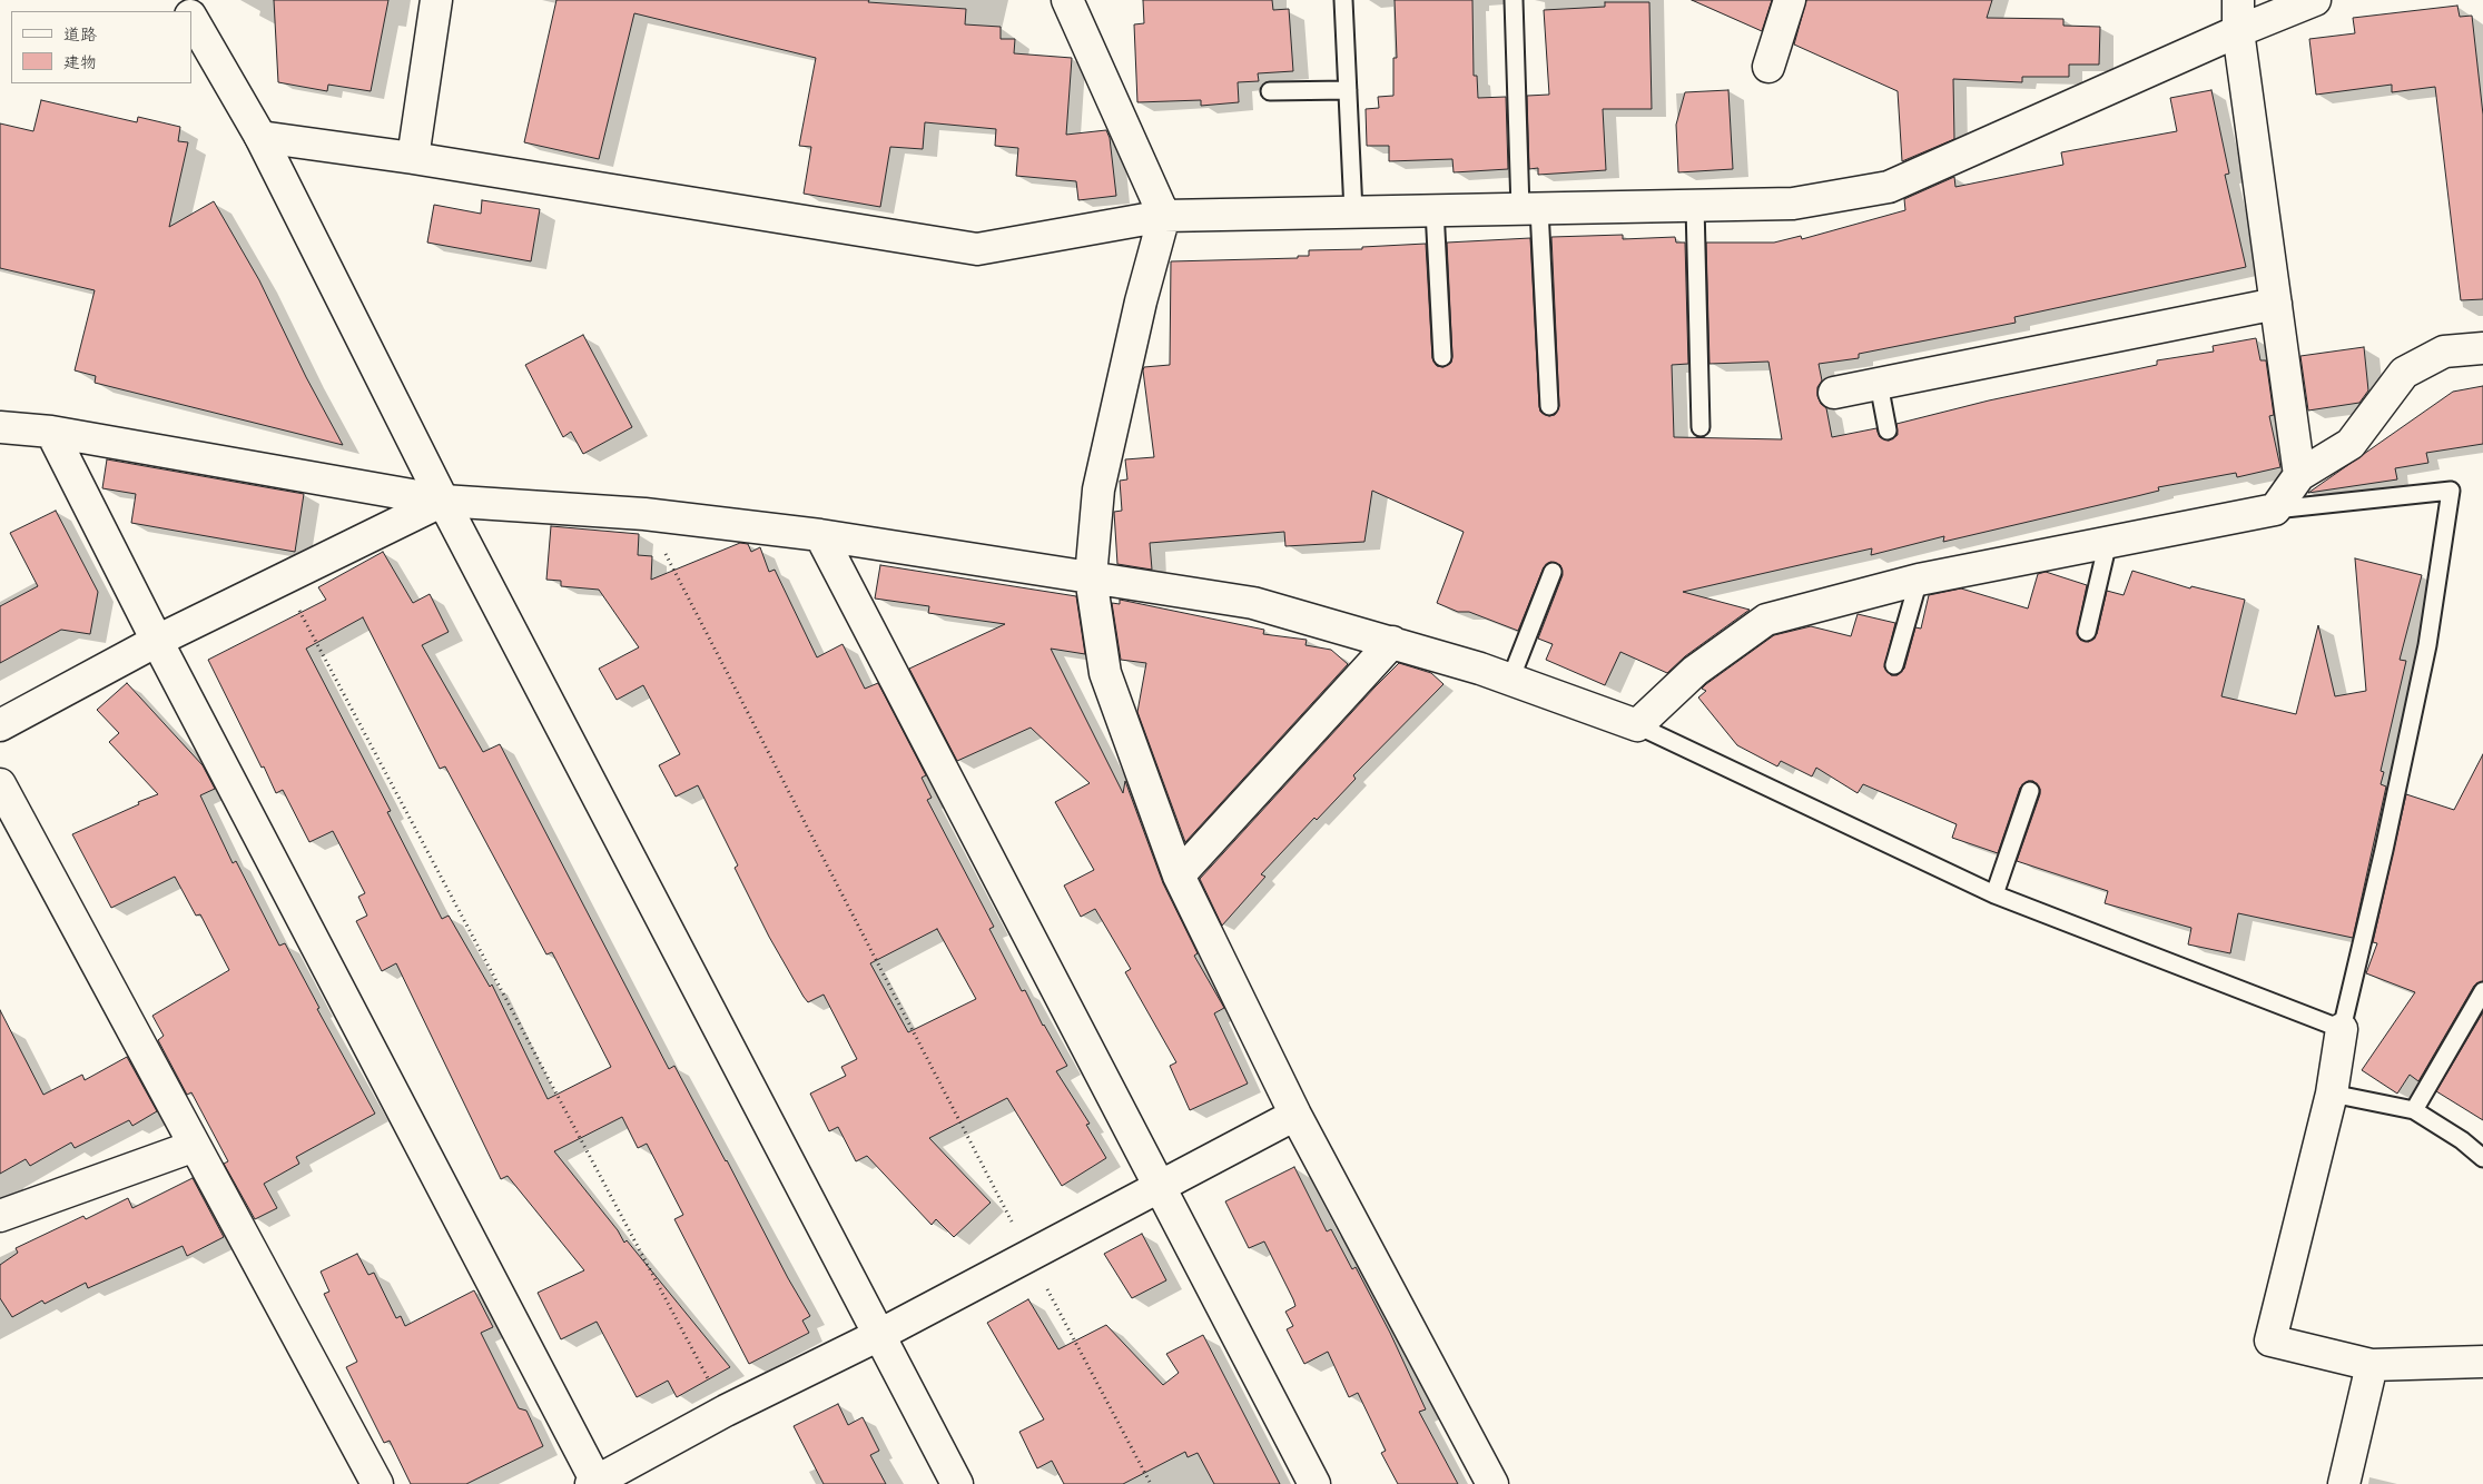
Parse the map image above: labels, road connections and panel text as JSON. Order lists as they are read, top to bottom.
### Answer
{
  "legend": ["道路", "建物"]
}
